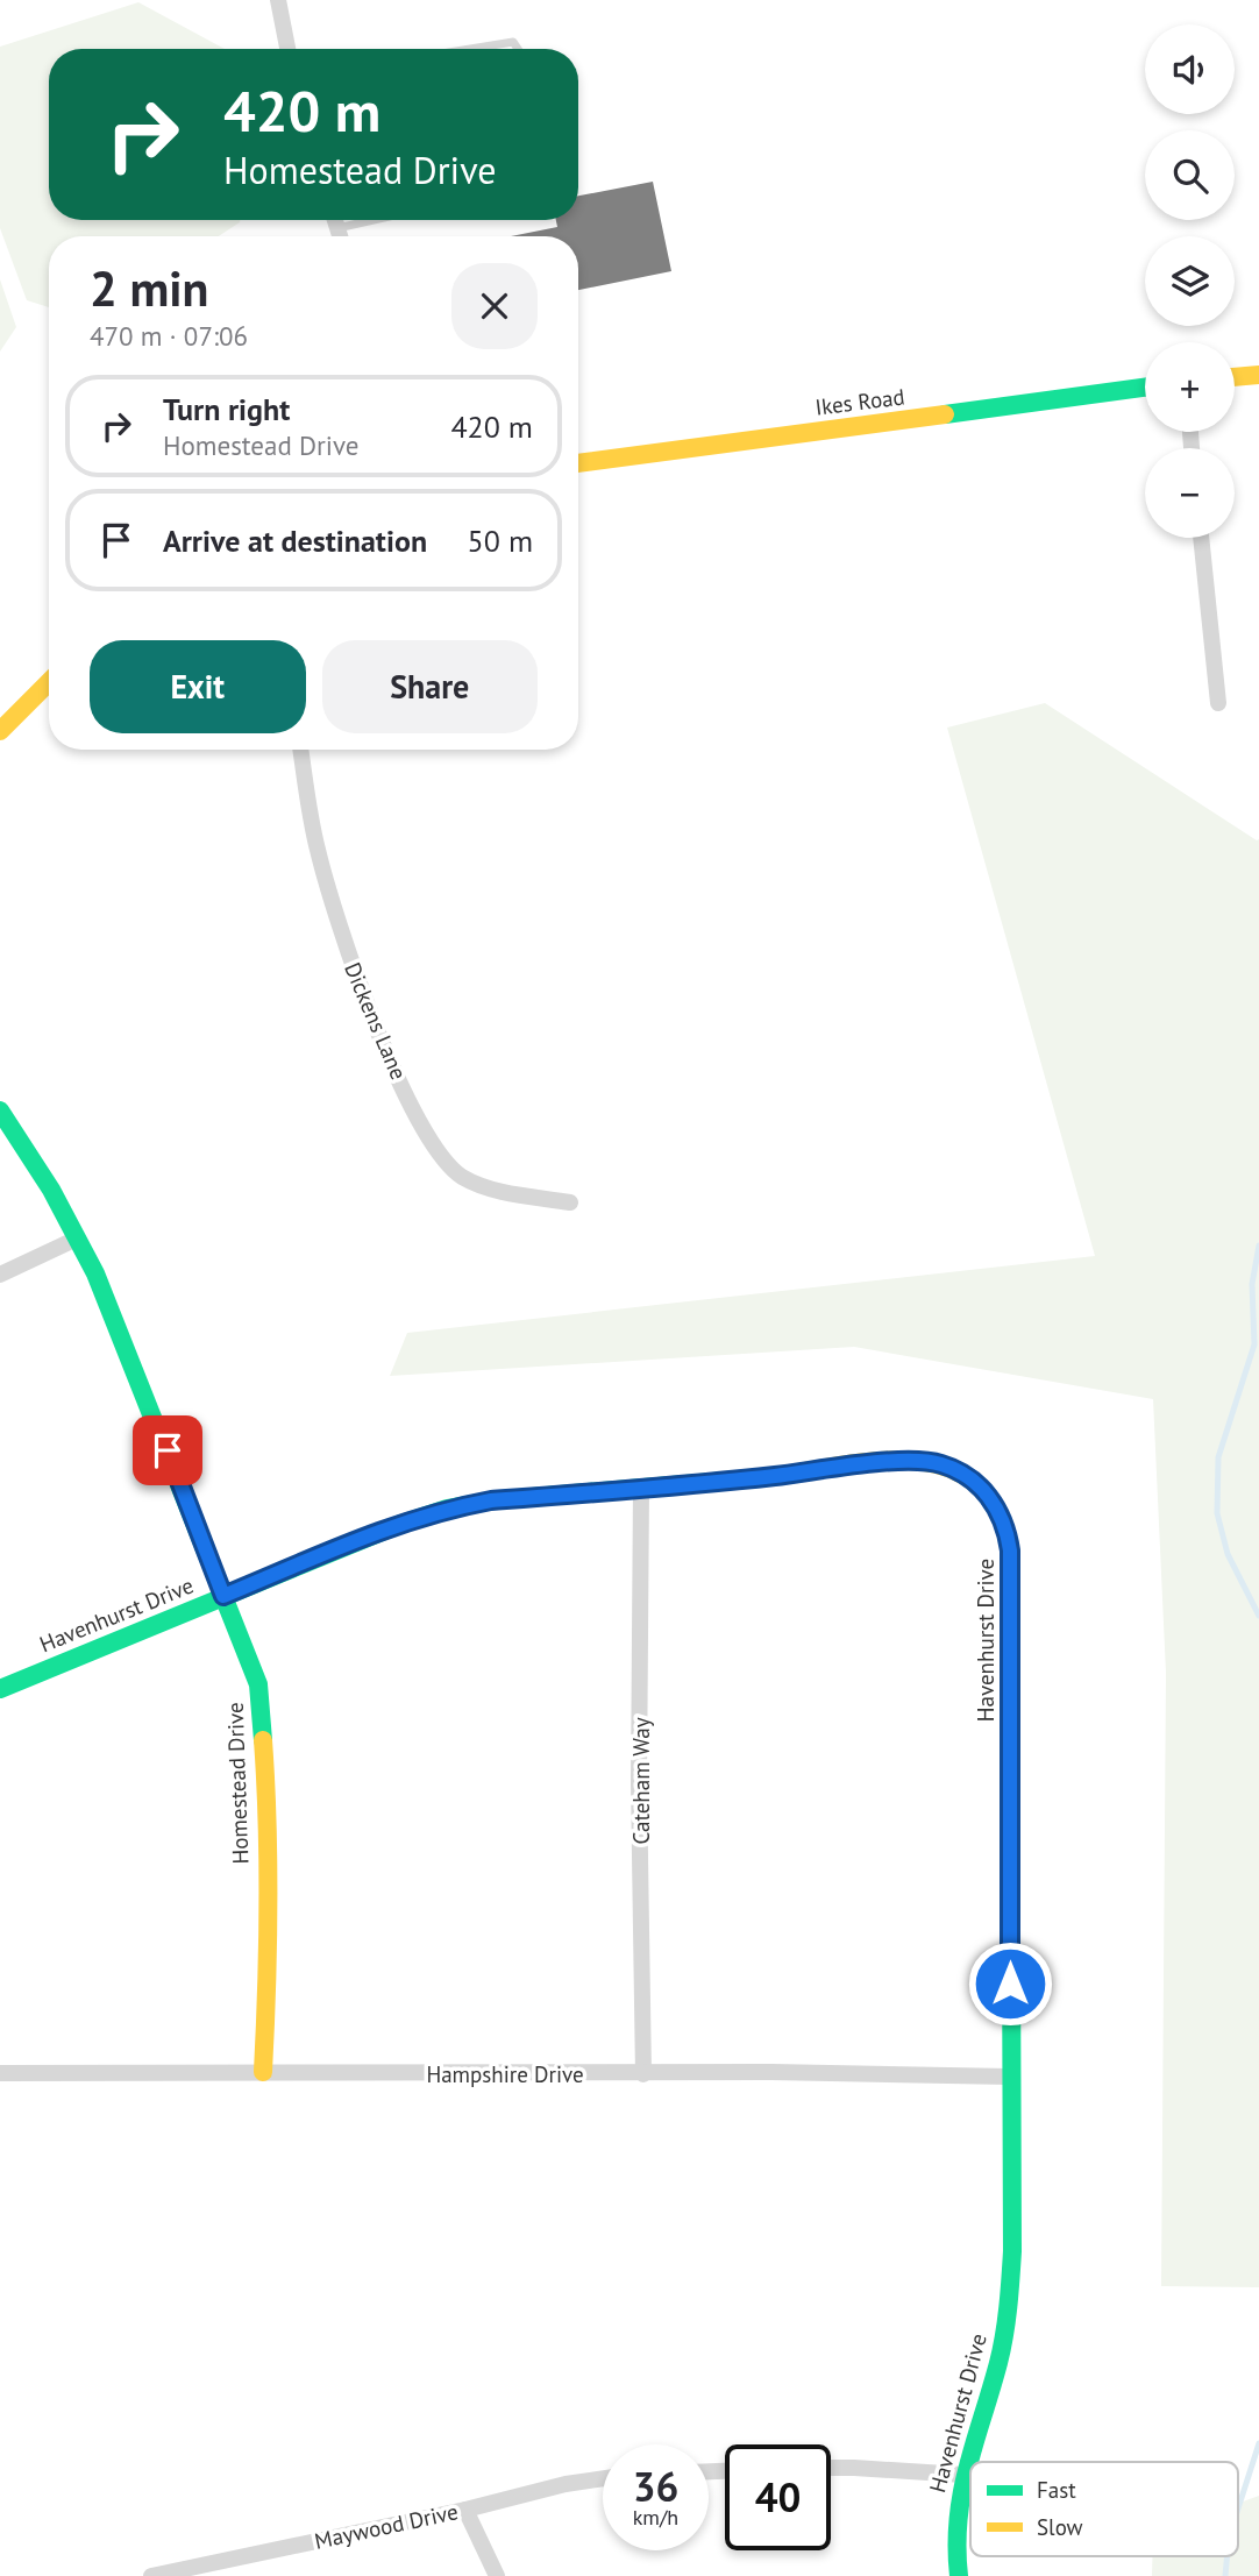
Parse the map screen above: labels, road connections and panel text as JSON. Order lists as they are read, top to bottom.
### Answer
{
  "streets": {
    "street": [
      "Ikes Road",
      "Dickens Lane",
      "Havenhurst Drive",
      "Cateham Way",
      "Homestead Drive",
      "Hampshire Drive",
      "Maywood Drive"
    ]
  },
  "crossings": [
    ["Havenhurst Drive", "Cateham Way"],
    ["Havenhurst Drive", "Homestead Drive"],
    ["Havenhurst Drive", "Hampshire Drive"],
    ["Cateham Way", "Hampshire Drive"],
    ["Homestead Drive", "Hampshire Drive"]
  ],
  "legend": ["Fast", "Slow"],
  "page": {
    "map_buttons": ["+", "−"],
    "turn": ["420 m", "Homestead Drive"],
    "heading": ["2 min", "470 m · 07:06"],
    "list": [
      {
        "name": "Turn right",
        "note": "Homestead Drive",
        "value": "420 m"
      },
      {
        "name": "Arrive at destination",
        "value": "50 m"
      }
    ],
    "buttons": ["Exit", "Share"],
    "speed": "36 km/h",
    "limit": "40"
  }
}
